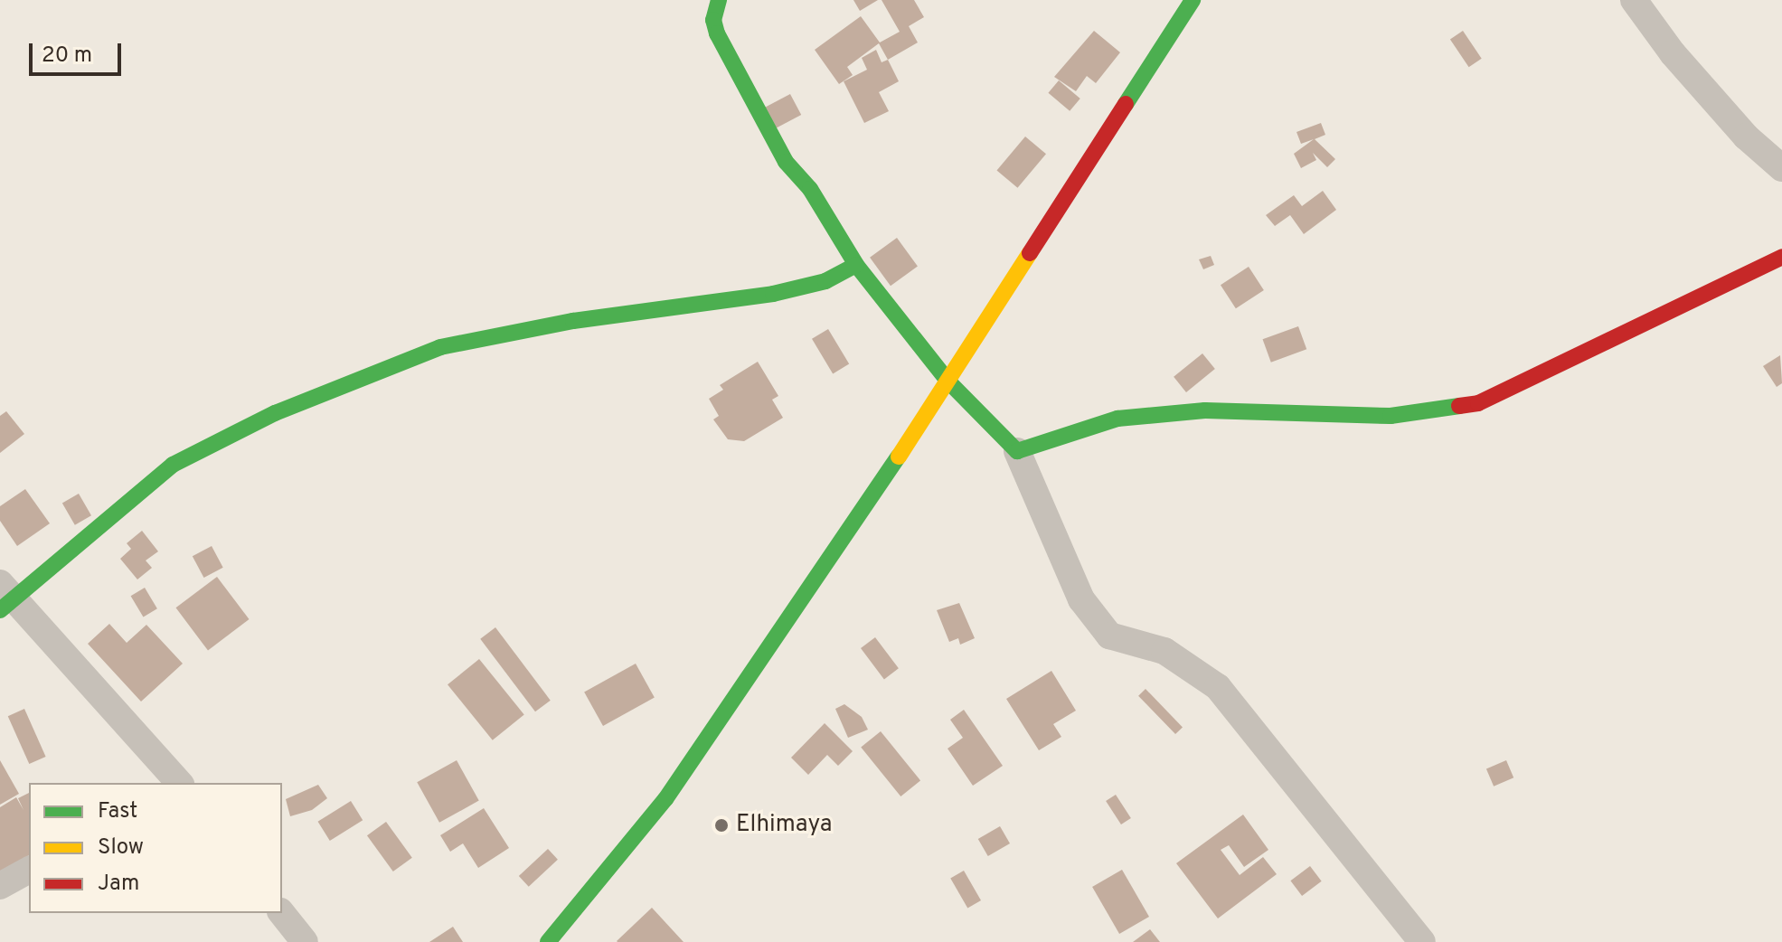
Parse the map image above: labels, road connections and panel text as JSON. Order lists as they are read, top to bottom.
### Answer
{
  "places": ["Elhimaya"],
  "legend": ["Fast", "Slow", "Jam"],
  "scale_bar": "20 m"
}
